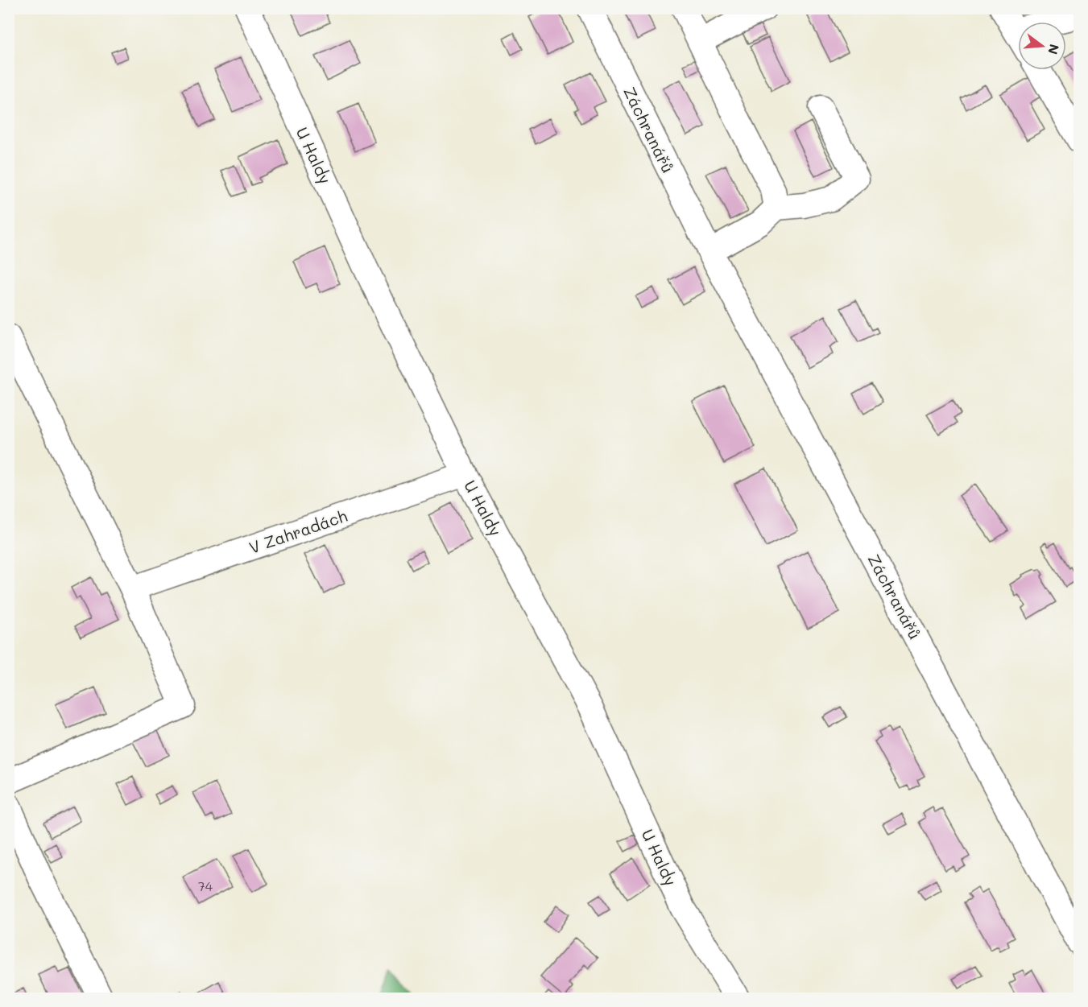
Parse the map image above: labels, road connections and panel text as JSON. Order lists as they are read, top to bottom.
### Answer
{
  "streets": {
    "street": ["Záchranářů", "U Haldy", "V Zahradách"]
  },
  "crossings": [
    ["U Haldy", "V Zahradách"]
  ],
  "house_numbers": ["74"],
  "north": "right"
}
